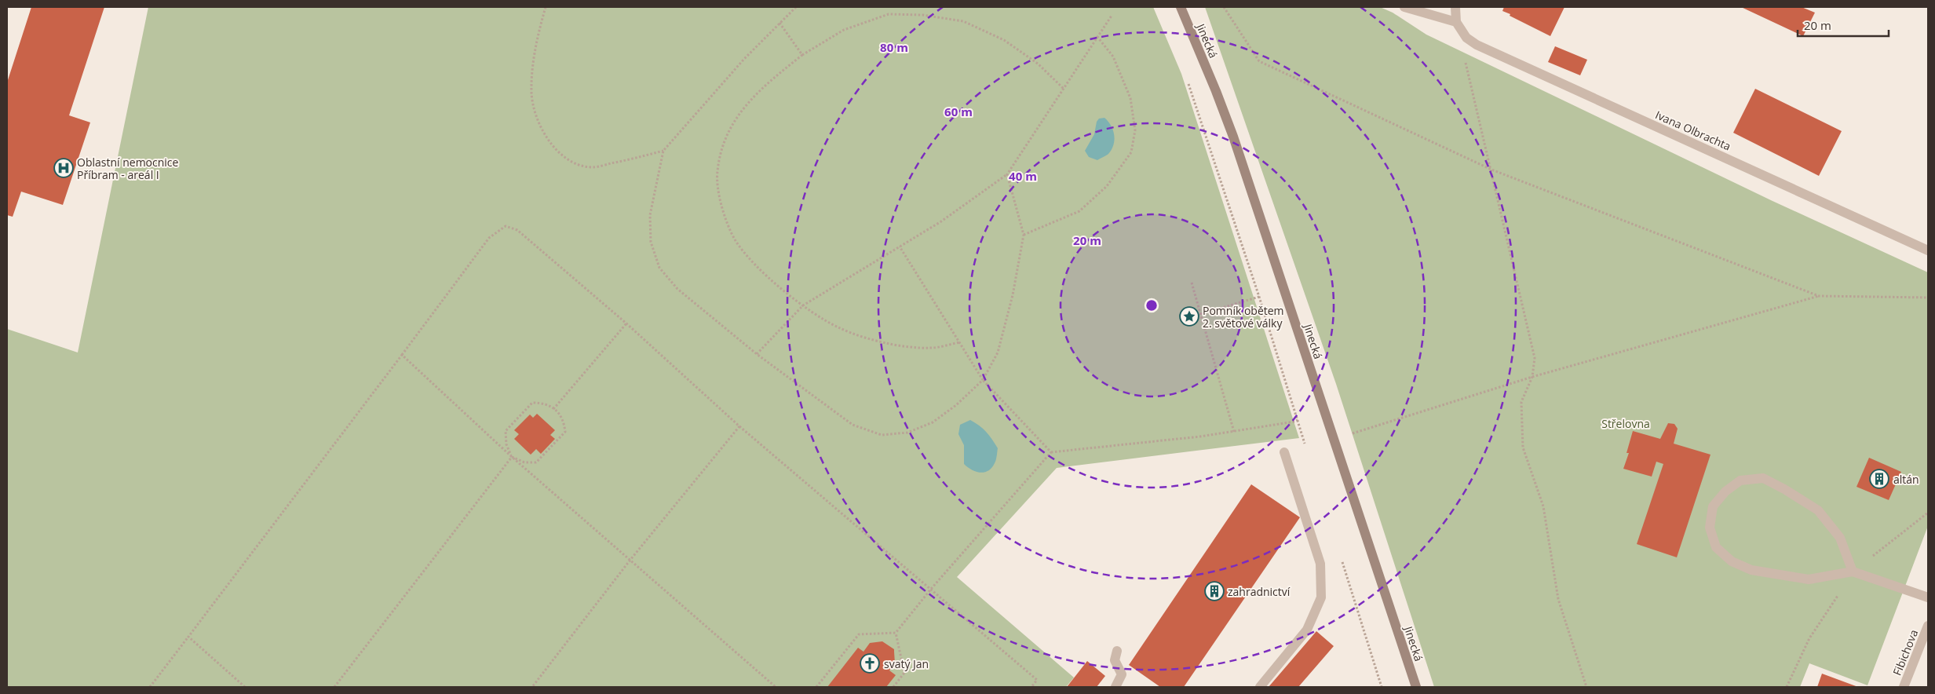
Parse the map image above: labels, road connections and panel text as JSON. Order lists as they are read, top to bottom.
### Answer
{
  "streets": {
    "street": ["Jinecká", "Ivana Olbrachta", "Fibichova"]
  },
  "parks": ["Střelovna"],
  "places": {
    "hospital": ["Oblastní nemocnice Příbram - areál I"],
    "place": ["Pomník obětem 2. světové války"],
    "building": ["altán", "zahradnictví"],
    "church": ["svatý Jan"]
  },
  "scale_bar": "20 m",
  "rings": [
    "80 m",
    "60 m",
    "40 m",
    "20 m"
  ]
}
